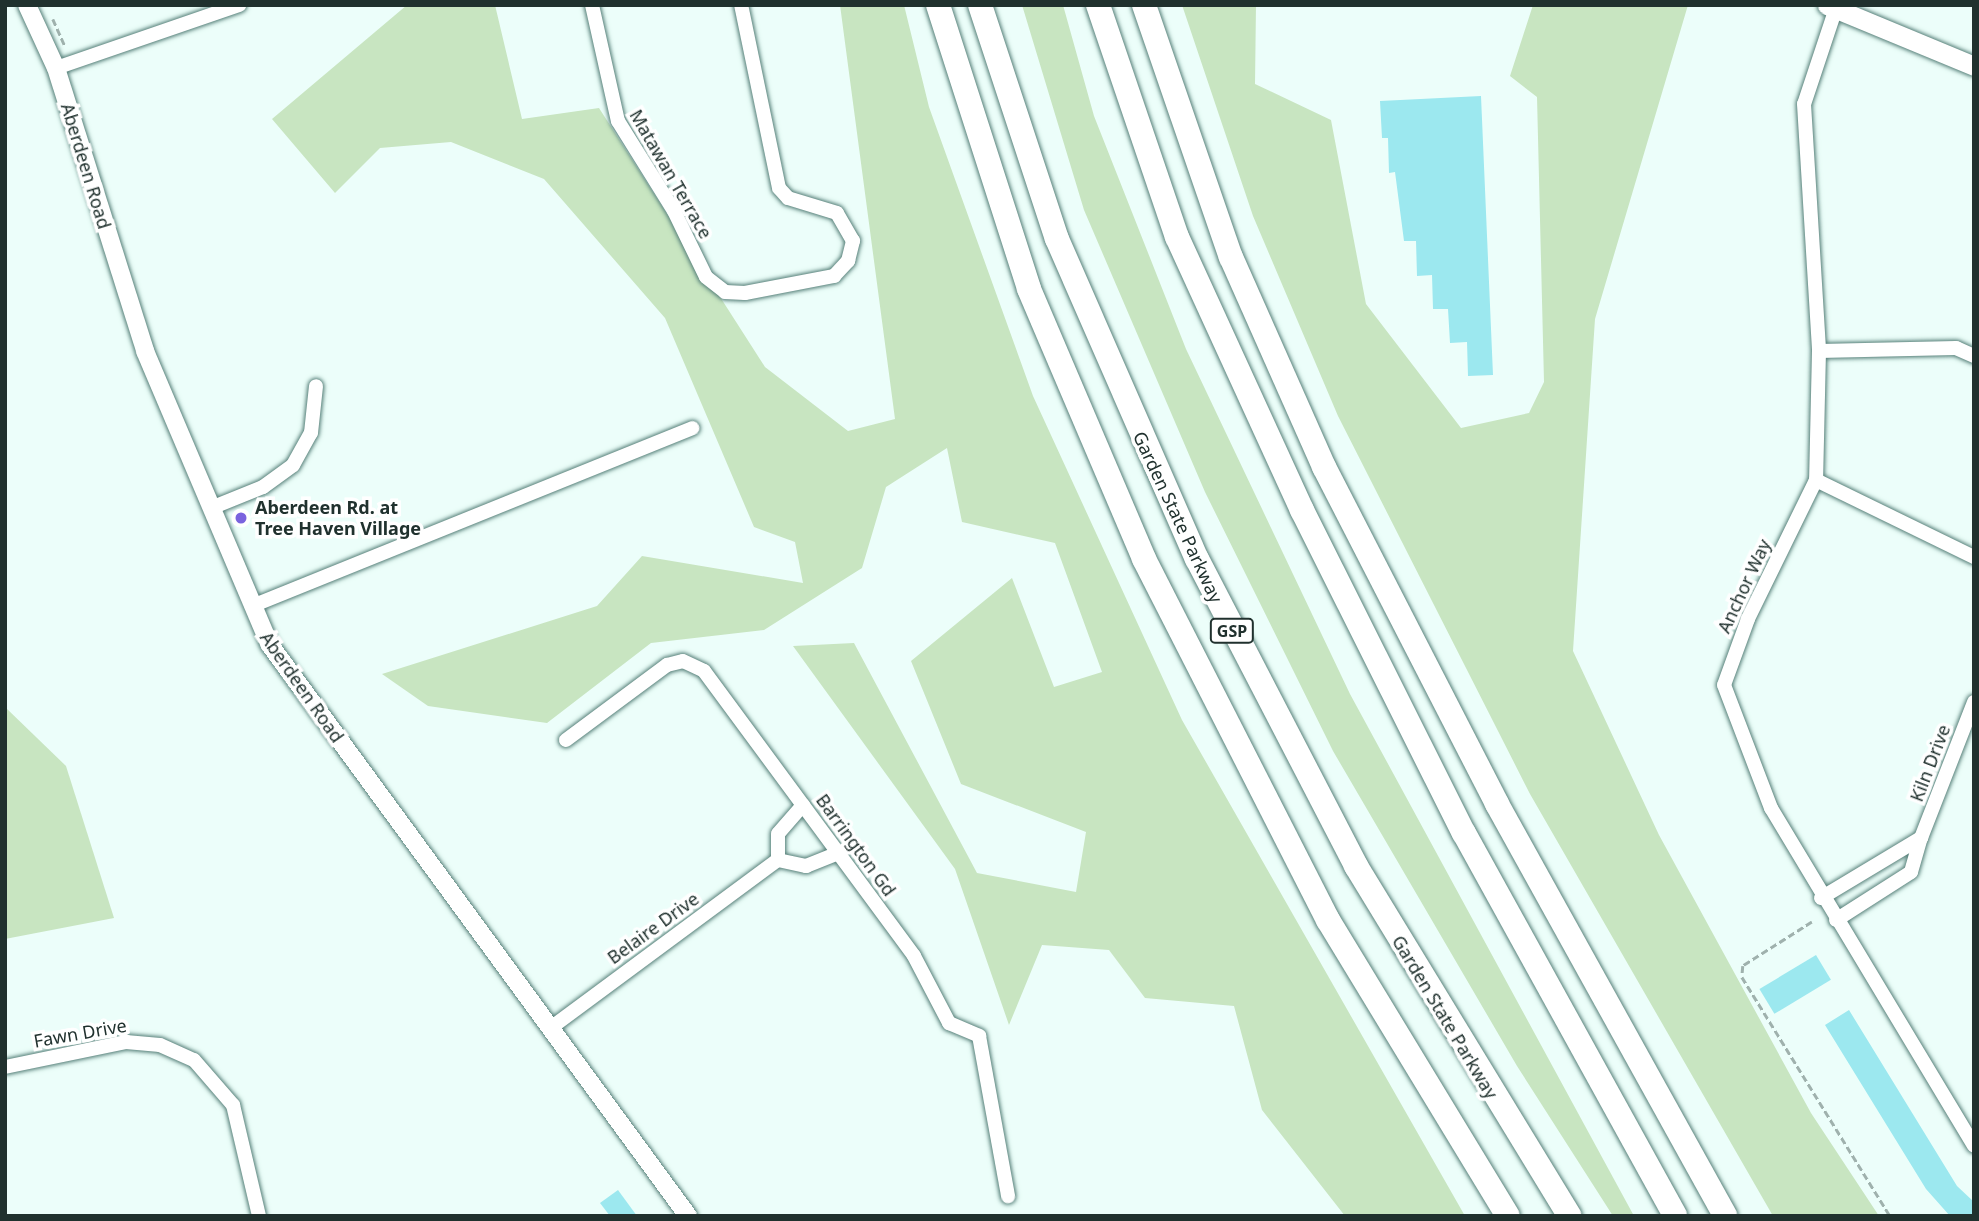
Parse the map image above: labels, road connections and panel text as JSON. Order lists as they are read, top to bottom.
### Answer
{
  "streets": {
    "highway": ["Garden State Parkway", "GSP"],
    "street": [
      "Aberdeen Road",
      "Matawan Terrace",
      "Anchor Way",
      "Kiln Drive",
      "Barrington Gd",
      "Belaire Drive",
      "Fawn Drive"
    ]
  },
  "crossings": [
    ["Aberdeen Road", "Belaire Drive"],
    ["Anchor Way", "Kiln Drive"]
  ],
  "places": ["Aberdeen Rd. at Tree Haven Village"]
}
